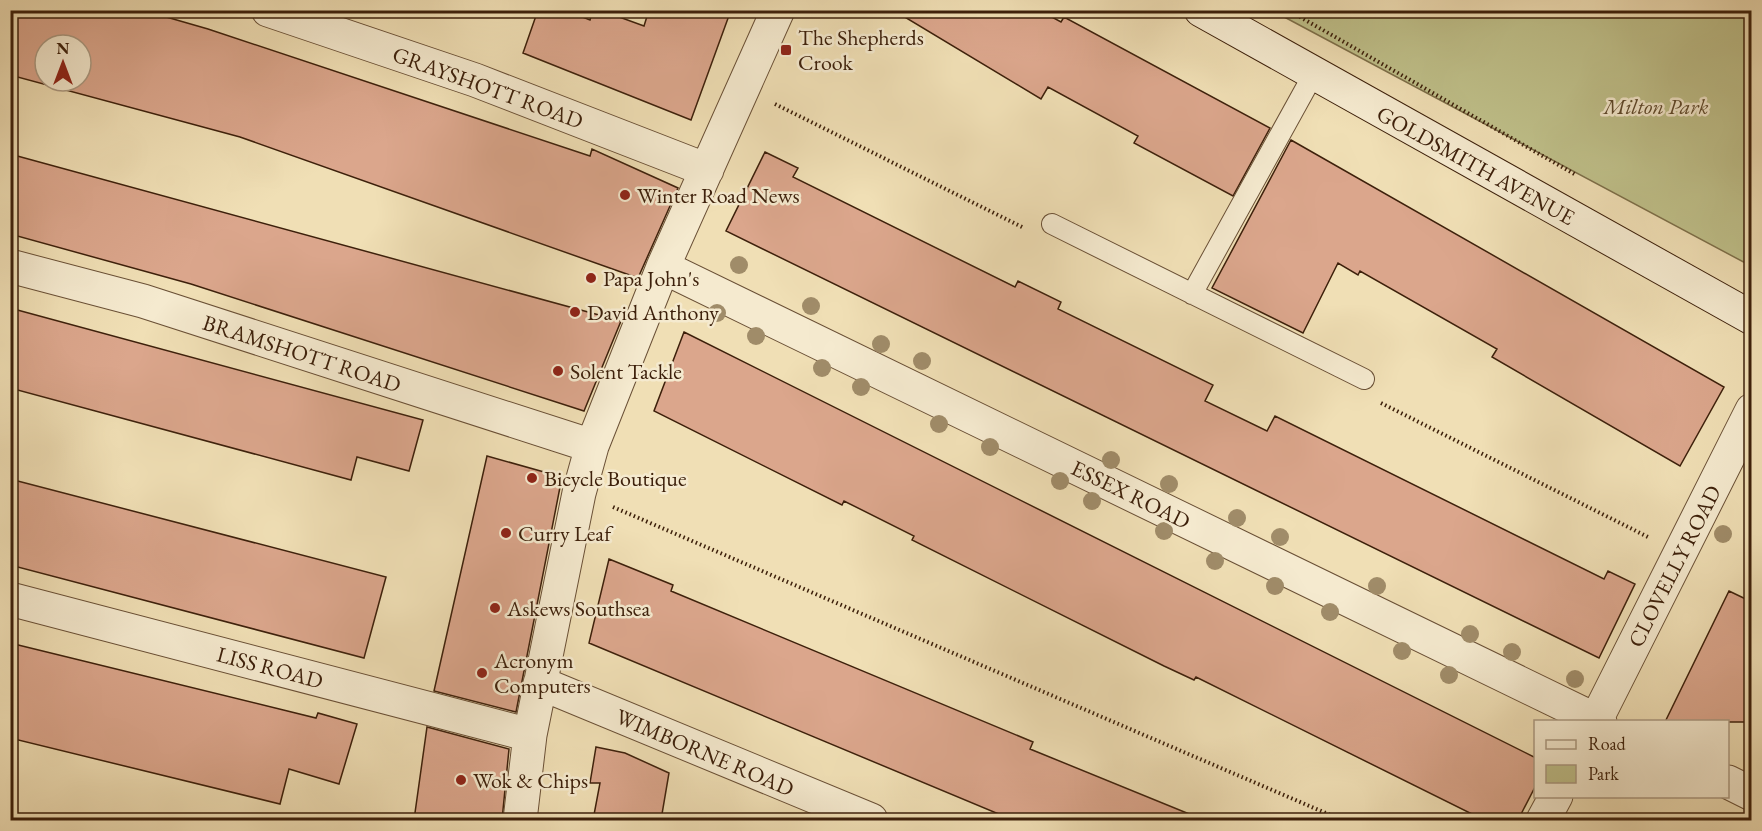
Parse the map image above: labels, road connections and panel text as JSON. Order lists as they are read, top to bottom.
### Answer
{
  "streets": {
    "street": [
      "GRAYSHOTT ROAD",
      "GOLDSMITH AVENUE",
      "BRAMSHOTT ROAD",
      "ESSEX ROAD",
      "CLOVELLY ROAD",
      "LISS ROAD",
      "WIMBORNE ROAD"
    ]
  },
  "parks": ["Milton Park"],
  "places": {
    "transit": ["The Shepherds Crook"],
    "other": [
      "Winter Road News",
      "Papa John's",
      "David Anthony",
      "Solent Tackle",
      "Bicycle Boutique",
      "Curry Leaf",
      "Askews Southsea",
      "Acronym Computers",
      "Wok & Chips"
    ]
  },
  "legend": ["Road", "Park"],
  "north": "top"
}
